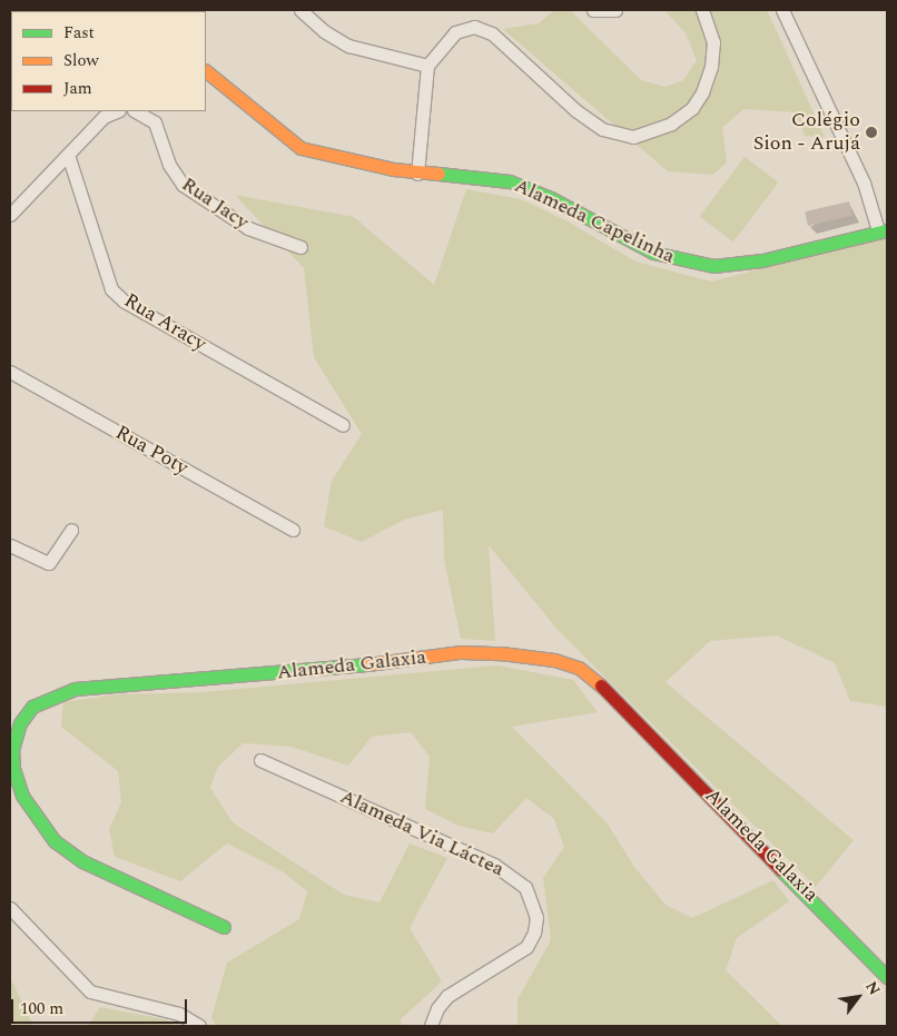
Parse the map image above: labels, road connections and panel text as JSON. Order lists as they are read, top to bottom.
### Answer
{
  "streets": {
    "street": [
      "Rua Jacy",
      "Alameda Capelinha",
      "Rua Aracy",
      "Rua Poty",
      "Alameda Galaxia",
      "Alameda Via Láctea"
    ]
  },
  "places": ["Colégio Sion - Arujá"],
  "legend": ["Fast", "Slow", "Jam"],
  "scale_bar": "100 m",
  "north": "top right"
}
